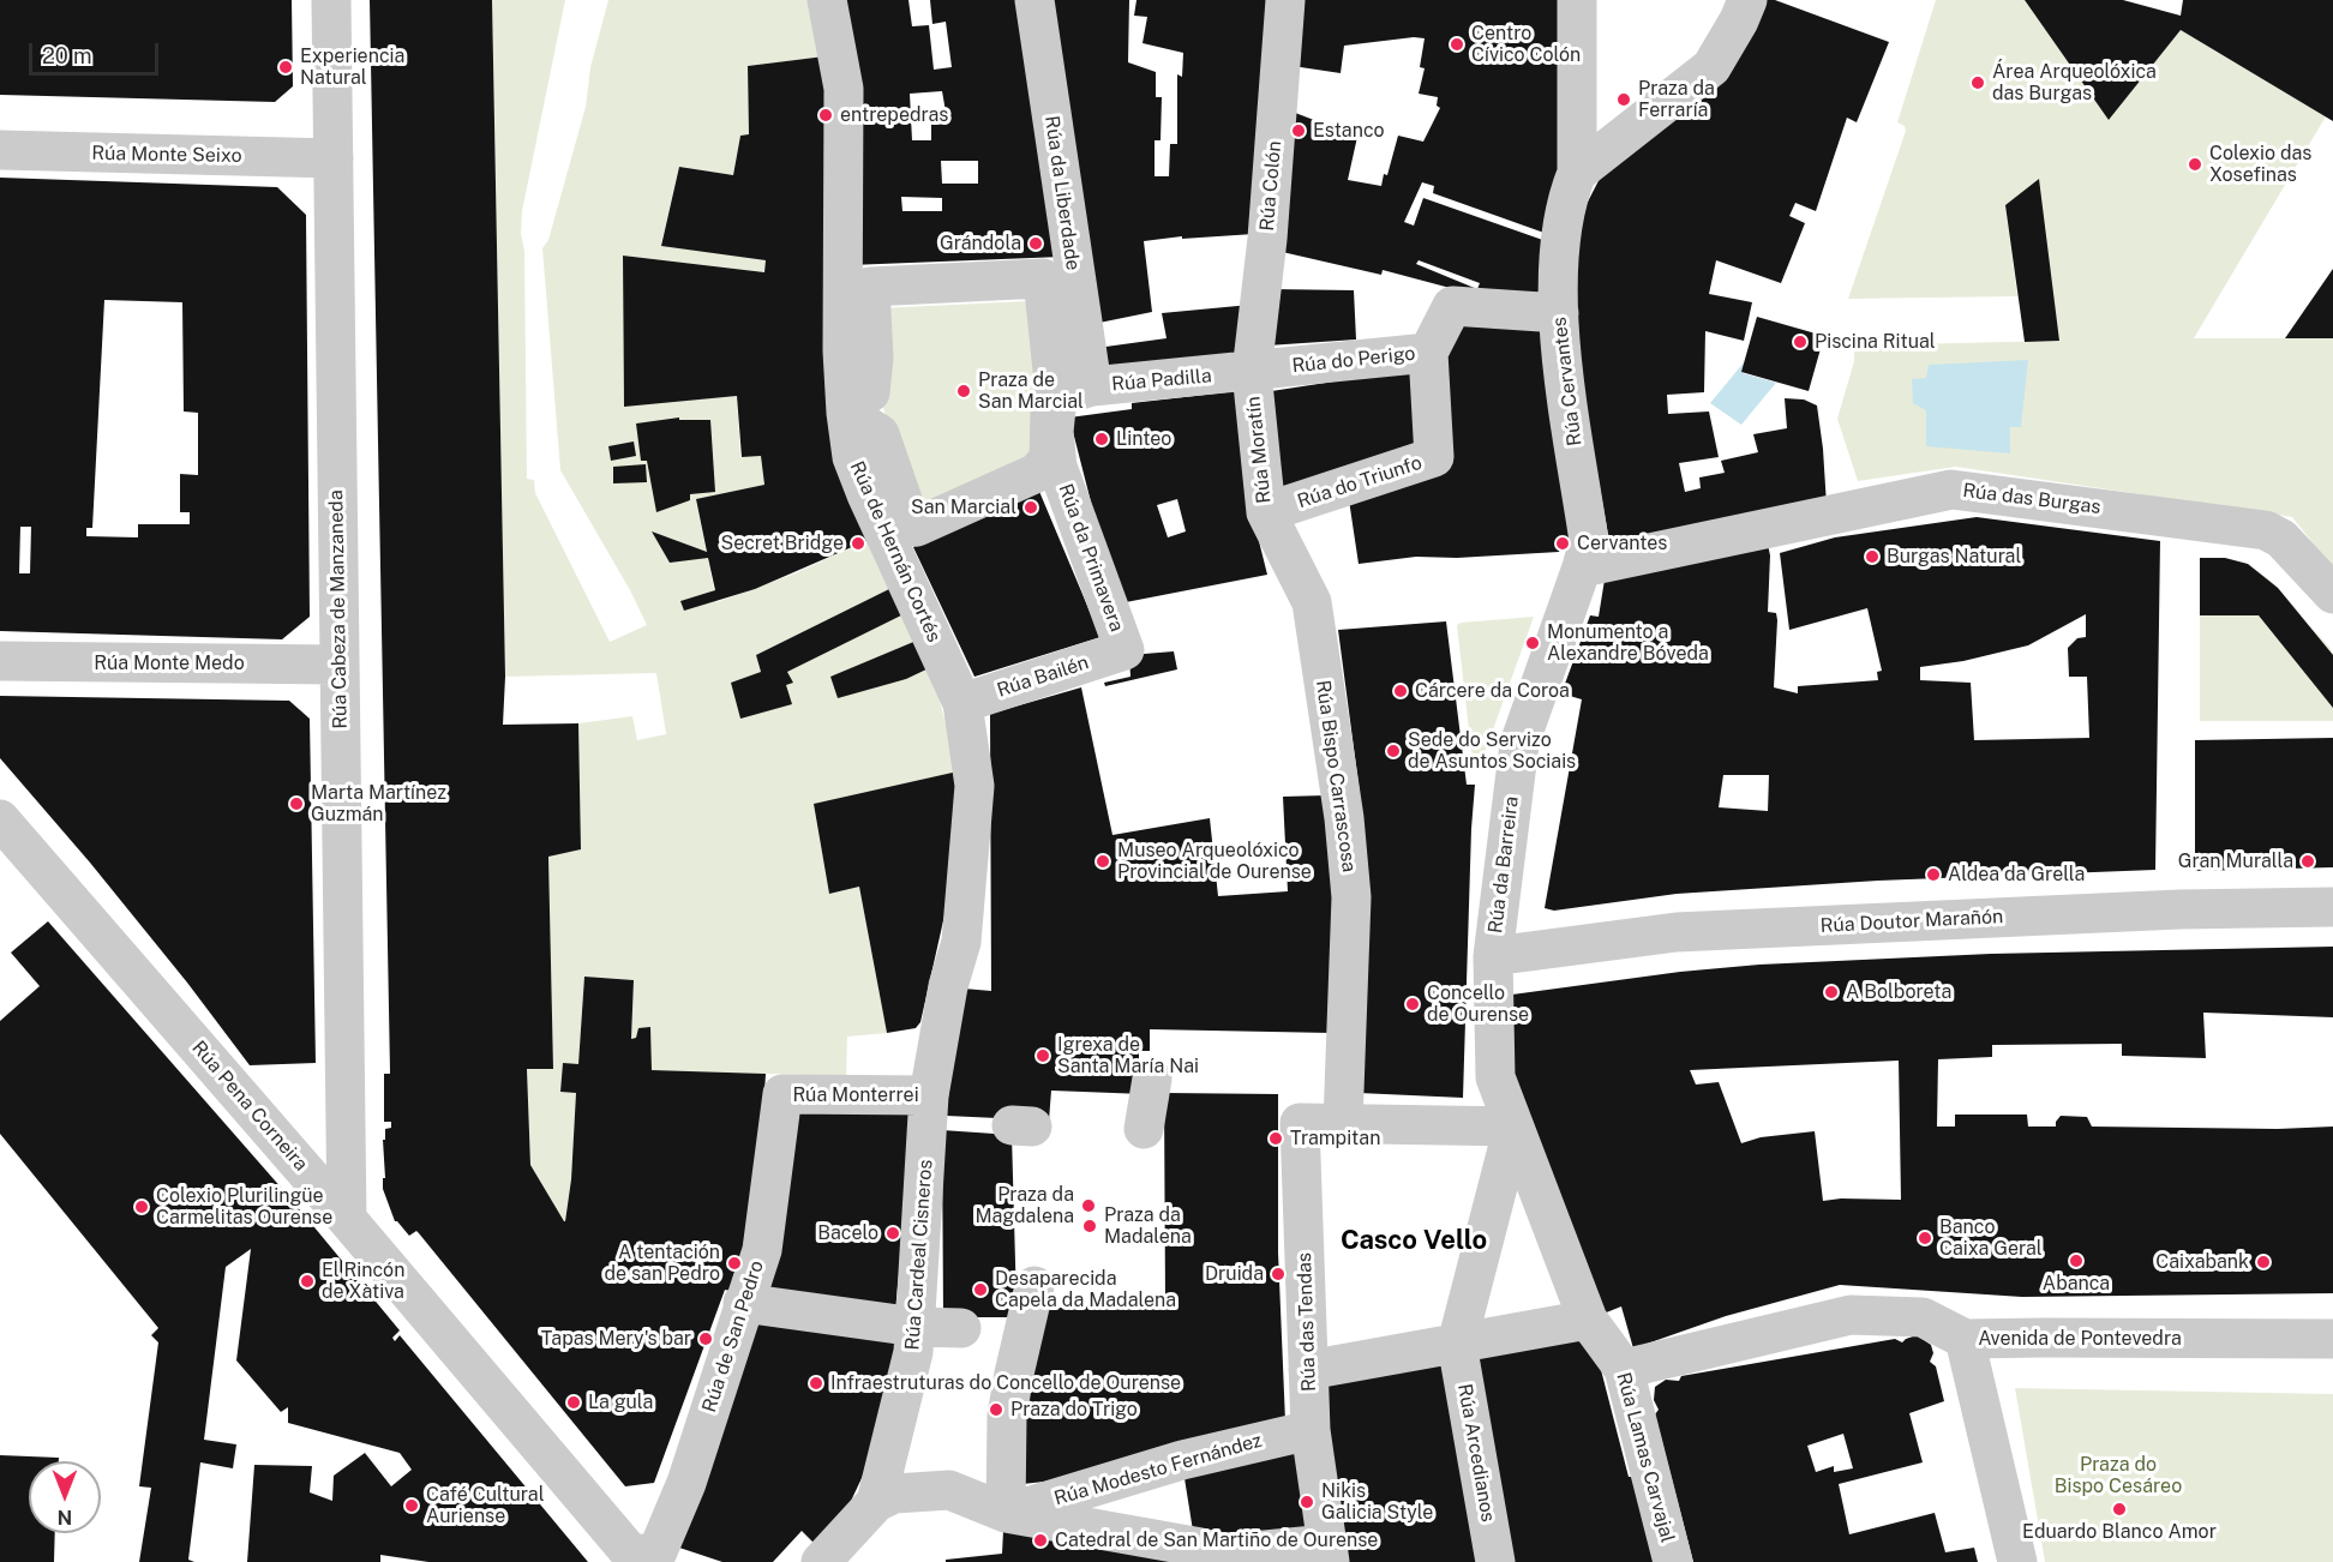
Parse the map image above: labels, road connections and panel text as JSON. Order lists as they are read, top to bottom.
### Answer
{
  "streets": {
    "street": [
      "Rúa Monte Seixo",
      "Rúa Colón",
      "Rúa da Liberdade",
      "Rúa do Perigo",
      "Rúa Padilla",
      "Rúa Cervantes",
      "Rúa Moratín",
      "Rúa do Triunfo",
      "Rúa das Burgas",
      "Rúa de Hernán Cortés",
      "Rúa da Primavera",
      "Rúa Cabeza de Manzaneda",
      "Rúa Monte Medo",
      "Rúa Bailén",
      "Rúa Bispo Carrascosa",
      "Rúa da Barreira",
      "Rúa Doutor Marañón",
      "Rúa Monterrei",
      "Rúa Pena Corneira",
      "Rúa Cardeal Cisneros",
      "Rúa das Tendas",
      "Rúa de San Pedro",
      "Avenida de Pontevedra",
      "Rúa Arcedianos",
      "Rúa Lamas Carvajal",
      "Rúa Modesto Fernández"
    ]
  },
  "crossings": [
    ["Rúa Monte Seixo", "Rúa Cabeza de Manzaneda"],
    ["Rúa Colón", "Rúa do Perigo"],
    ["Rúa Colón", "Rúa Padilla"],
    ["Rúa Colón", "Rúa Moratín"],
    ["Rúa da Liberdade", "Rúa Padilla"],
    ["Rúa do Perigo", "Rúa Padilla"],
    ["Rúa do Perigo", "Rúa Cervantes"],
    ["Rúa do Perigo", "Rúa Moratín"],
    ["Rúa do Perigo", "Rúa do Triunfo"],
    ["Rúa Padilla", "Rúa Moratín"],
    ["Rúa Padilla", "Rúa da Primavera"],
    ["Rúa Cervantes", "Rúa das Burgas"],
    ["Rúa Cervantes", "Rúa da Barreira"],
    ["Rúa Moratín", "Rúa do Triunfo"],
    ["Rúa Moratín", "Rúa Bispo Carrascosa"],
    ["Rúa das Burgas", "Rúa da Barreira"],
    ["Rúa de Hernán Cortés", "Rúa Bailén"],
    ["Rúa de Hernán Cortés", "Rúa Monterrei"],
    ["Rúa de Hernán Cortés", "Rúa Cardeal Cisneros"],
    ["Rúa da Primavera", "Rúa Bailén"],
    ["Rúa Cabeza de Manzaneda", "Rúa Monte Medo"],
    ["Rúa Cabeza de Manzaneda", "Rúa Pena Corneira"],
    ["Rúa Bispo Carrascosa", "Rúa das Tendas"],
    ["Rúa da Barreira", "Rúa Doutor Marañón"],
    ["Rúa da Barreira", "Rúa Lamas Carvajal"],
    ["Rúa Monterrei", "Rúa Cardeal Cisneros"],
    ["Rúa Monterrei", "Rúa de San Pedro"],
    ["Rúa Pena Corneira", "Rúa de San Pedro"],
    ["Rúa das Tendas", "Rúa Modesto Fernández"],
    ["Avenida de Pontevedra", "Rúa Lamas Carvajal"]
  ],
  "districts": ["Casco Vello"],
  "parks": ["Praza do Bispo Cesáreo"],
  "places": [
    "Centro Cívico Colón",
    "Experiencia Natural",
    "Área Arqueolóxica das Burgas",
    "Praza da Ferraría",
    "entrepedras",
    "Estanco",
    "Colexio das Xosefinas",
    "Grándola",
    "Piscina Ritual",
    "Praza de San Marcial",
    "Linteo",
    "San Marcial",
    "Secret Bridge",
    "Cervantes",
    "Burgas Natural",
    "Monumento a Alexandre Bóveda",
    "Cárcere da Coroa",
    "Sede do Servizo de Asuntos Sociais",
    "Marta Martínez Guzmán",
    "Museo Arqueolóxico Provincial de Ourense",
    "Gran Muralla",
    "Aldea da Grella",
    "A Bolboreta",
    "Concello de Ourense",
    "Igrexa de Santa María Nai",
    "Trampitan",
    "Praza da Magdalena",
    "Colexio Plurilingüe Carmelitas Ourense",
    "Praza da Madalena",
    "Bacelo",
    "Banco Caixa Geral",
    "Abanca",
    "Caixabank",
    "A tentación de san Pedro",
    "Druida",
    "El Rincón de Xàtiva",
    "Desaparecida Capela da Madalena",
    "Tapas Mery's bar",
    "Infraestruturas do Concello de Ourense",
    "La gula",
    "Praza do Trigo",
    "Nikis Galicia Style",
    "Café Cultural Auriense",
    "Eduardo Blanco Amor",
    "Catedral de San Martiño de Ourense"
  ],
  "scale_bar": "20 m",
  "north": "bottom"
}
